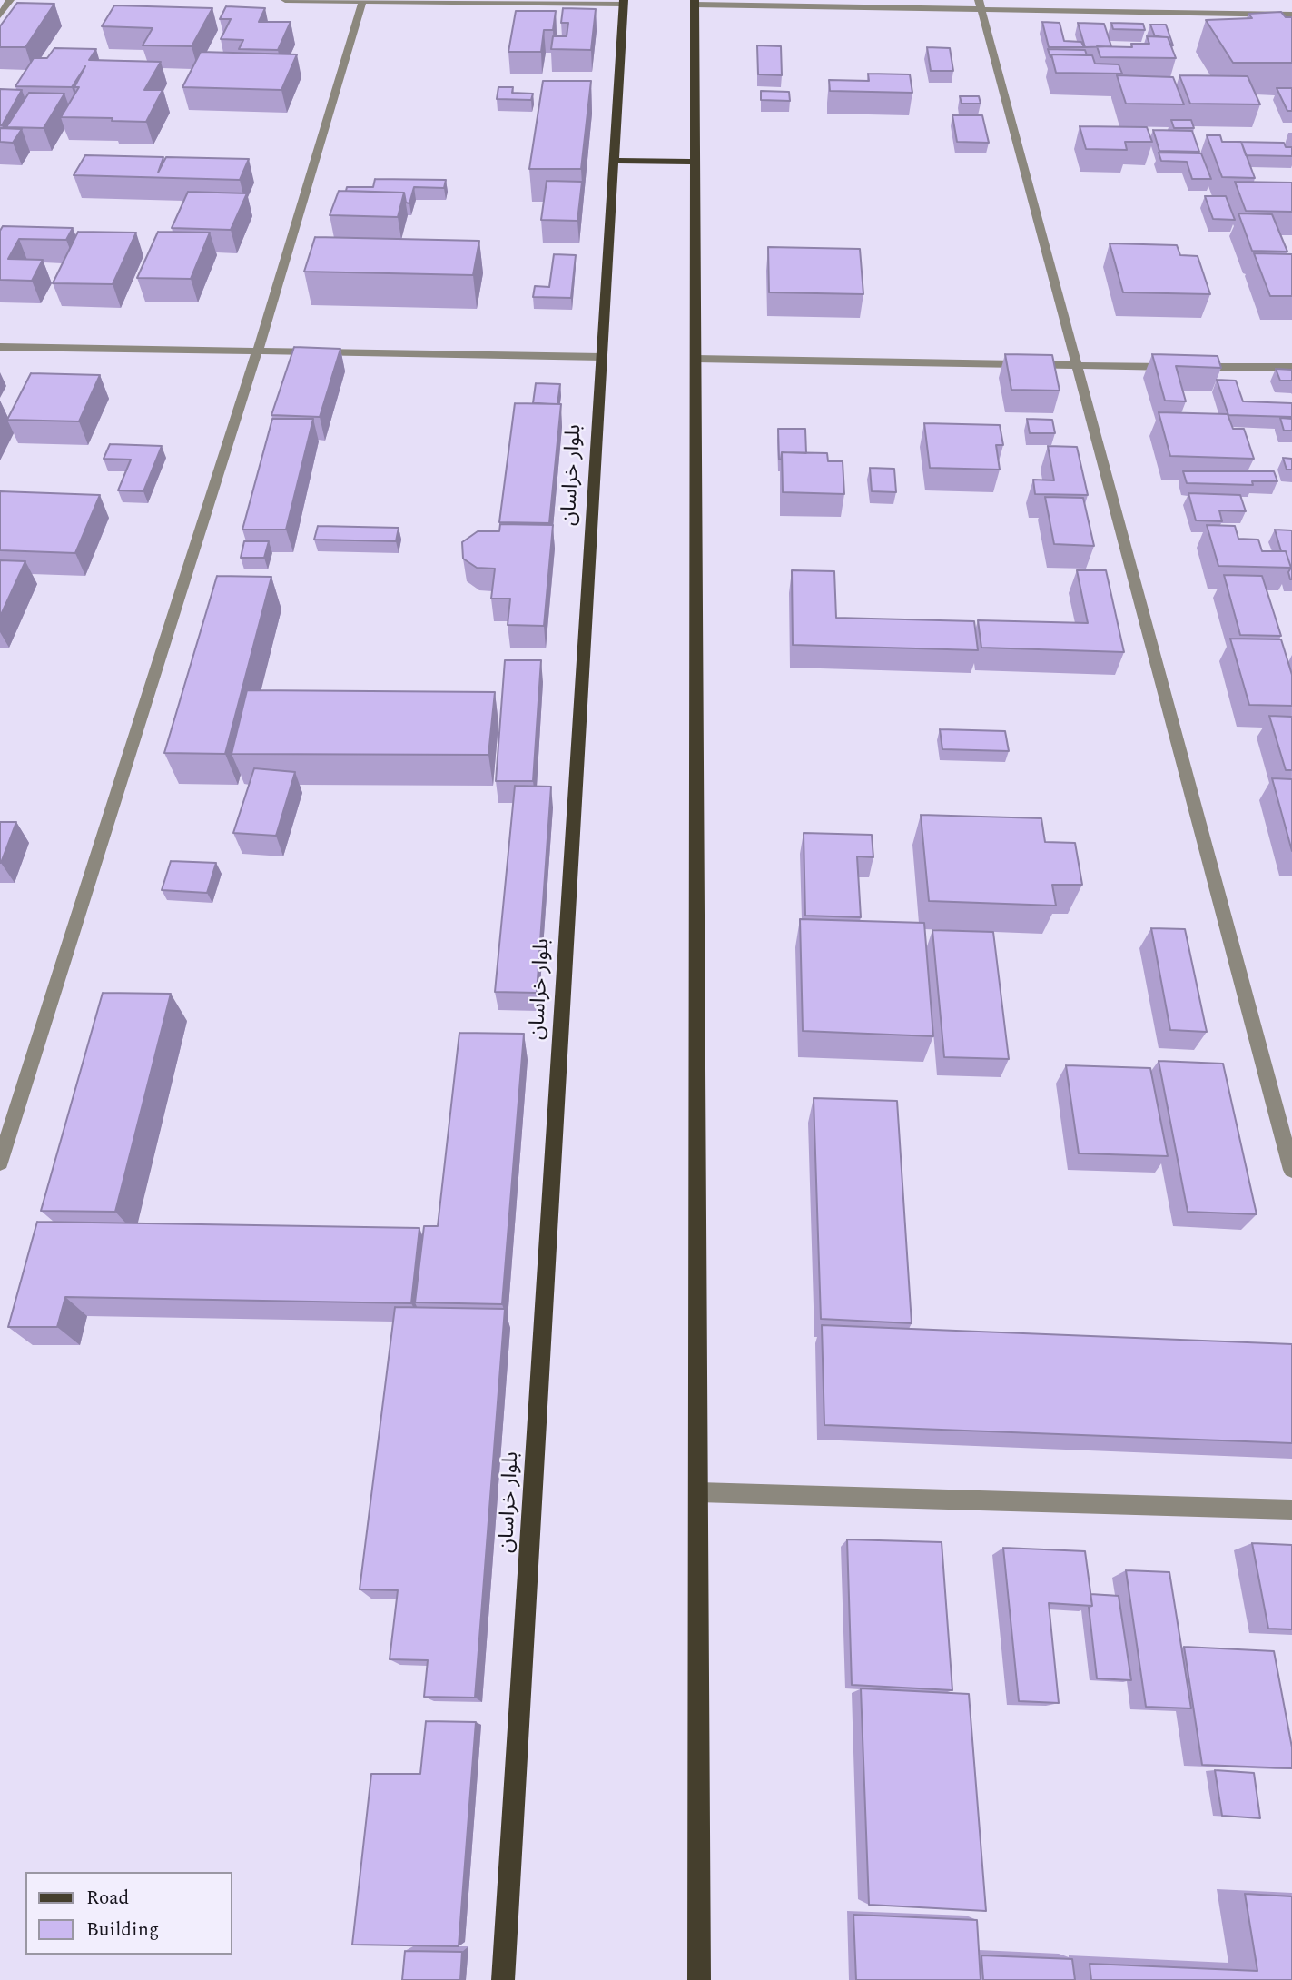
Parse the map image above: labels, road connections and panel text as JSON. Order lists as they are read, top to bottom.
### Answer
{
  "streets": {
    "main road": ["بلوار خراسان"]
  },
  "legend": ["Road", "Building"]
}
